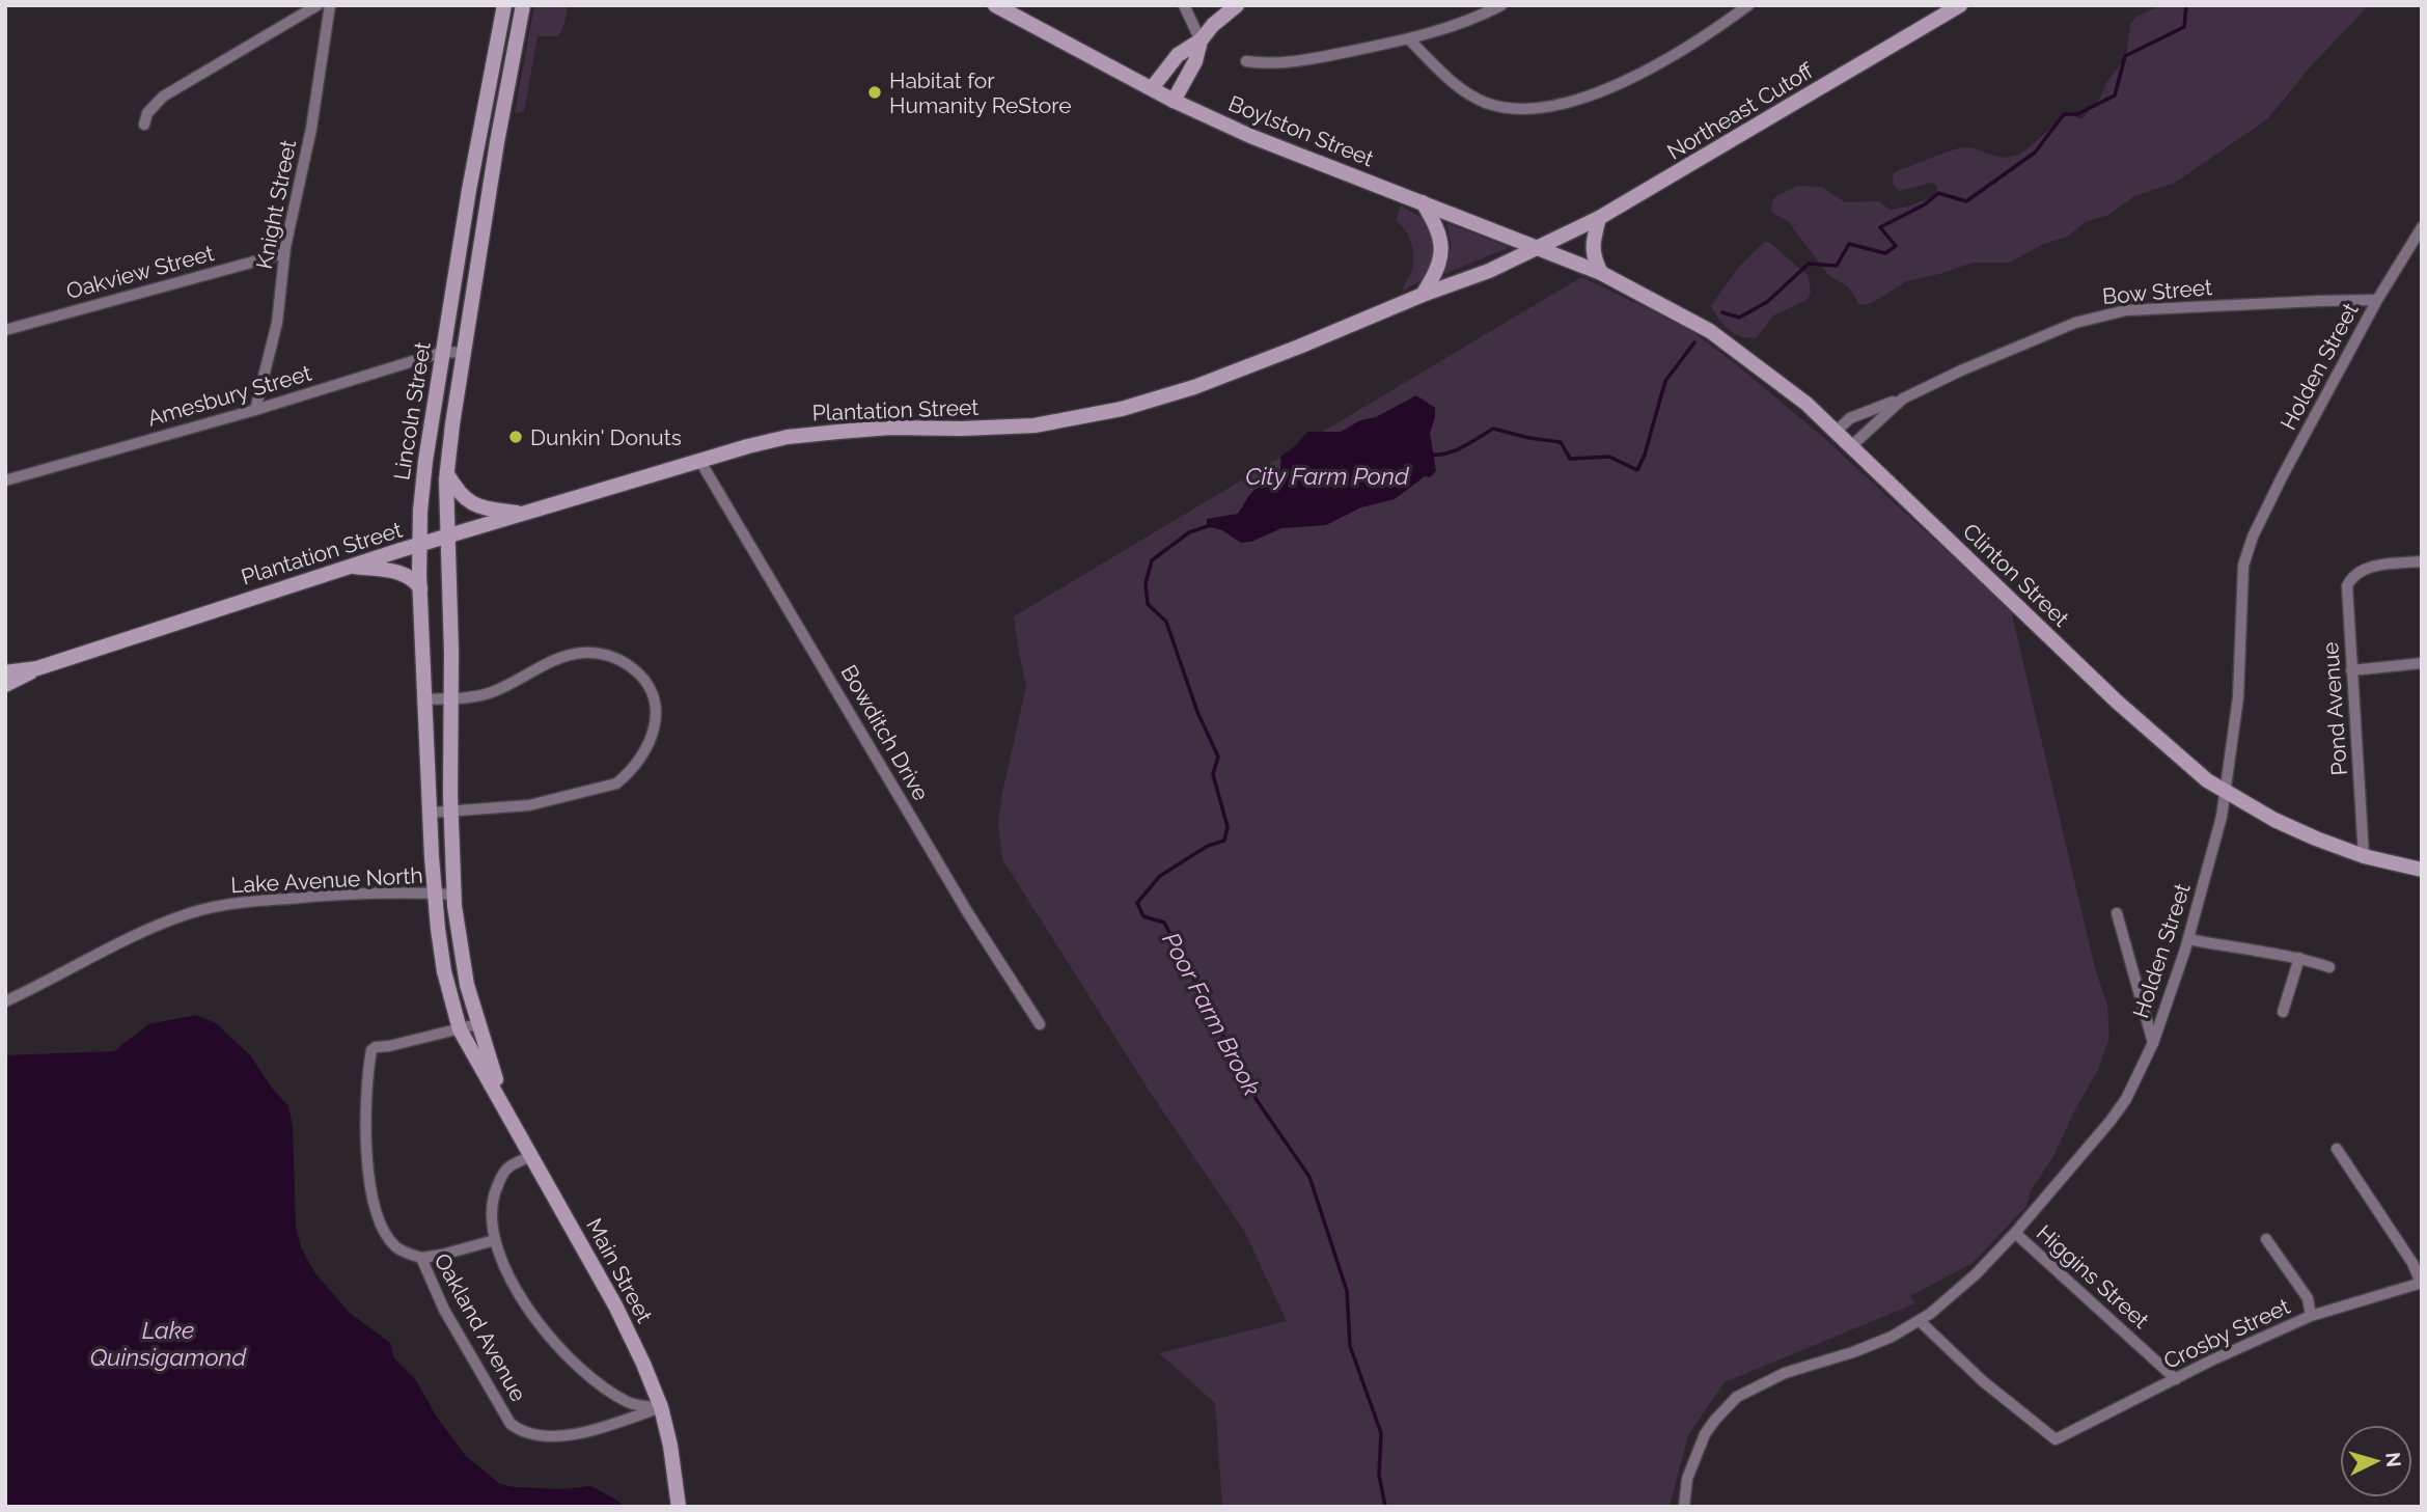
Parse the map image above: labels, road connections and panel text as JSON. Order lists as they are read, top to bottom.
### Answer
{
  "streets": {
    "main road": [
      "Northeast Cutoff",
      "Boylston Street",
      "Plantation Street",
      "Lincoln Street",
      "Clinton Street",
      "Main Street"
    ],
    "street": [
      "Knight Street",
      "Oakview Street",
      "Bow Street",
      "Holden Street",
      "Amesbury Street",
      "Pond Avenue",
      "Bowditch Drive",
      "Lake Avenue North",
      "Higgins Street",
      "Oakland Avenue",
      "Crosby Street"
    ]
  },
  "crossings": [
    ["Northeast Cutoff", "Boylston Street"],
    ["Northeast Cutoff", "Plantation Street"],
    ["Boylston Street", "Plantation Street"],
    ["Boylston Street", "Clinton Street"],
    ["Knight Street", "Oakview Street"],
    ["Knight Street", "Amesbury Street"],
    ["Bow Street", "Holden Street"],
    ["Bow Street", "Clinton Street"],
    ["Holden Street", "Clinton Street"],
    ["Holden Street", "Higgins Street"],
    ["Holden Street", "Crosby Street"],
    ["Amesbury Street", "Lincoln Street"],
    ["Plantation Street", "Lincoln Street"],
    ["Plantation Street", "Bowditch Drive"],
    ["Lincoln Street", "Lake Avenue North"],
    ["Lincoln Street", "Main Street"],
    ["Clinton Street", "Pond Avenue"],
    ["Main Street", "Oakland Avenue"],
    ["Higgins Street", "Crosby Street"]
  ],
  "water": ["City Farm Pond", "Poor Farm Brook", "Lake Quinsigamond"],
  "places": ["Habitat for Humanity ReStore", "Dunkin' Donuts"],
  "north": "right"
}
